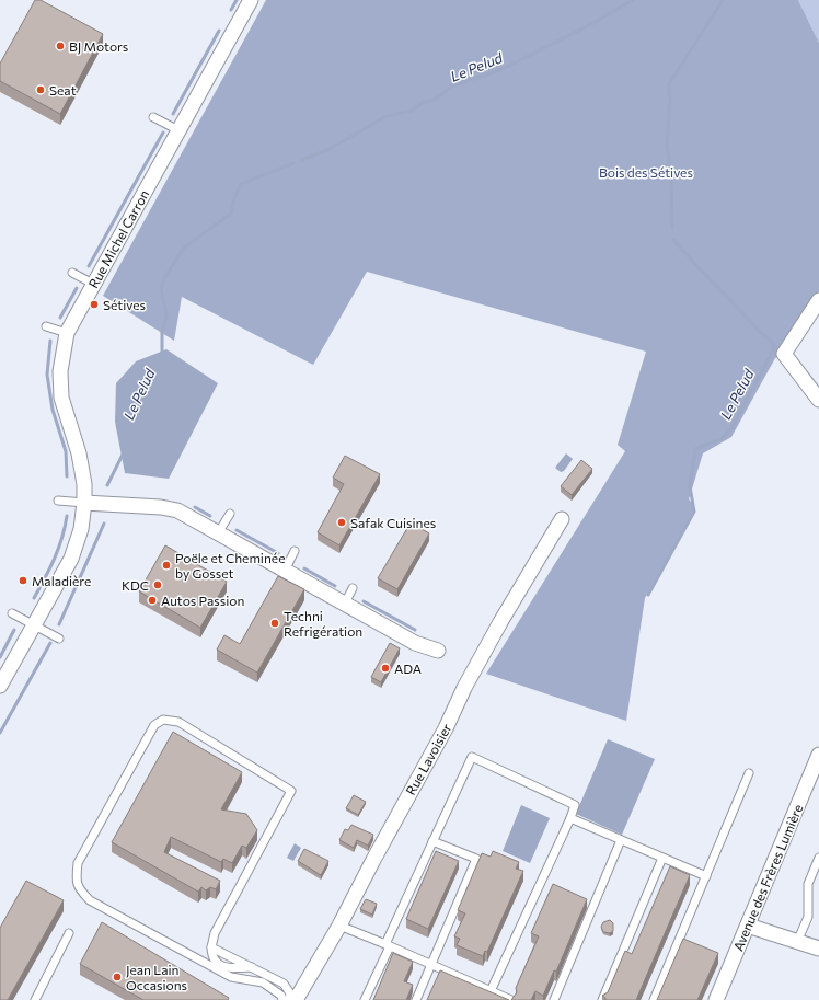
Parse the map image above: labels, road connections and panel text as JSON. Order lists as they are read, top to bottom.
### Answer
{
  "streets": {
    "street": ["Rue Michel Carron", "Rue Lavoisier", "Avenue des Frères Lumière"]
  },
  "water": ["Le Pelud"],
  "parks": ["Bois des Sétives"],
  "places": [
    "BJ Motors",
    "Seat",
    "Sétives",
    "Safak Cuisines",
    "Poële et Cheminée by Gosset",
    "Maladière",
    "KDC",
    "Autos Passion",
    "Techni Refrigération",
    "ADA",
    "Jean Lain Occasions"
  ]
}
